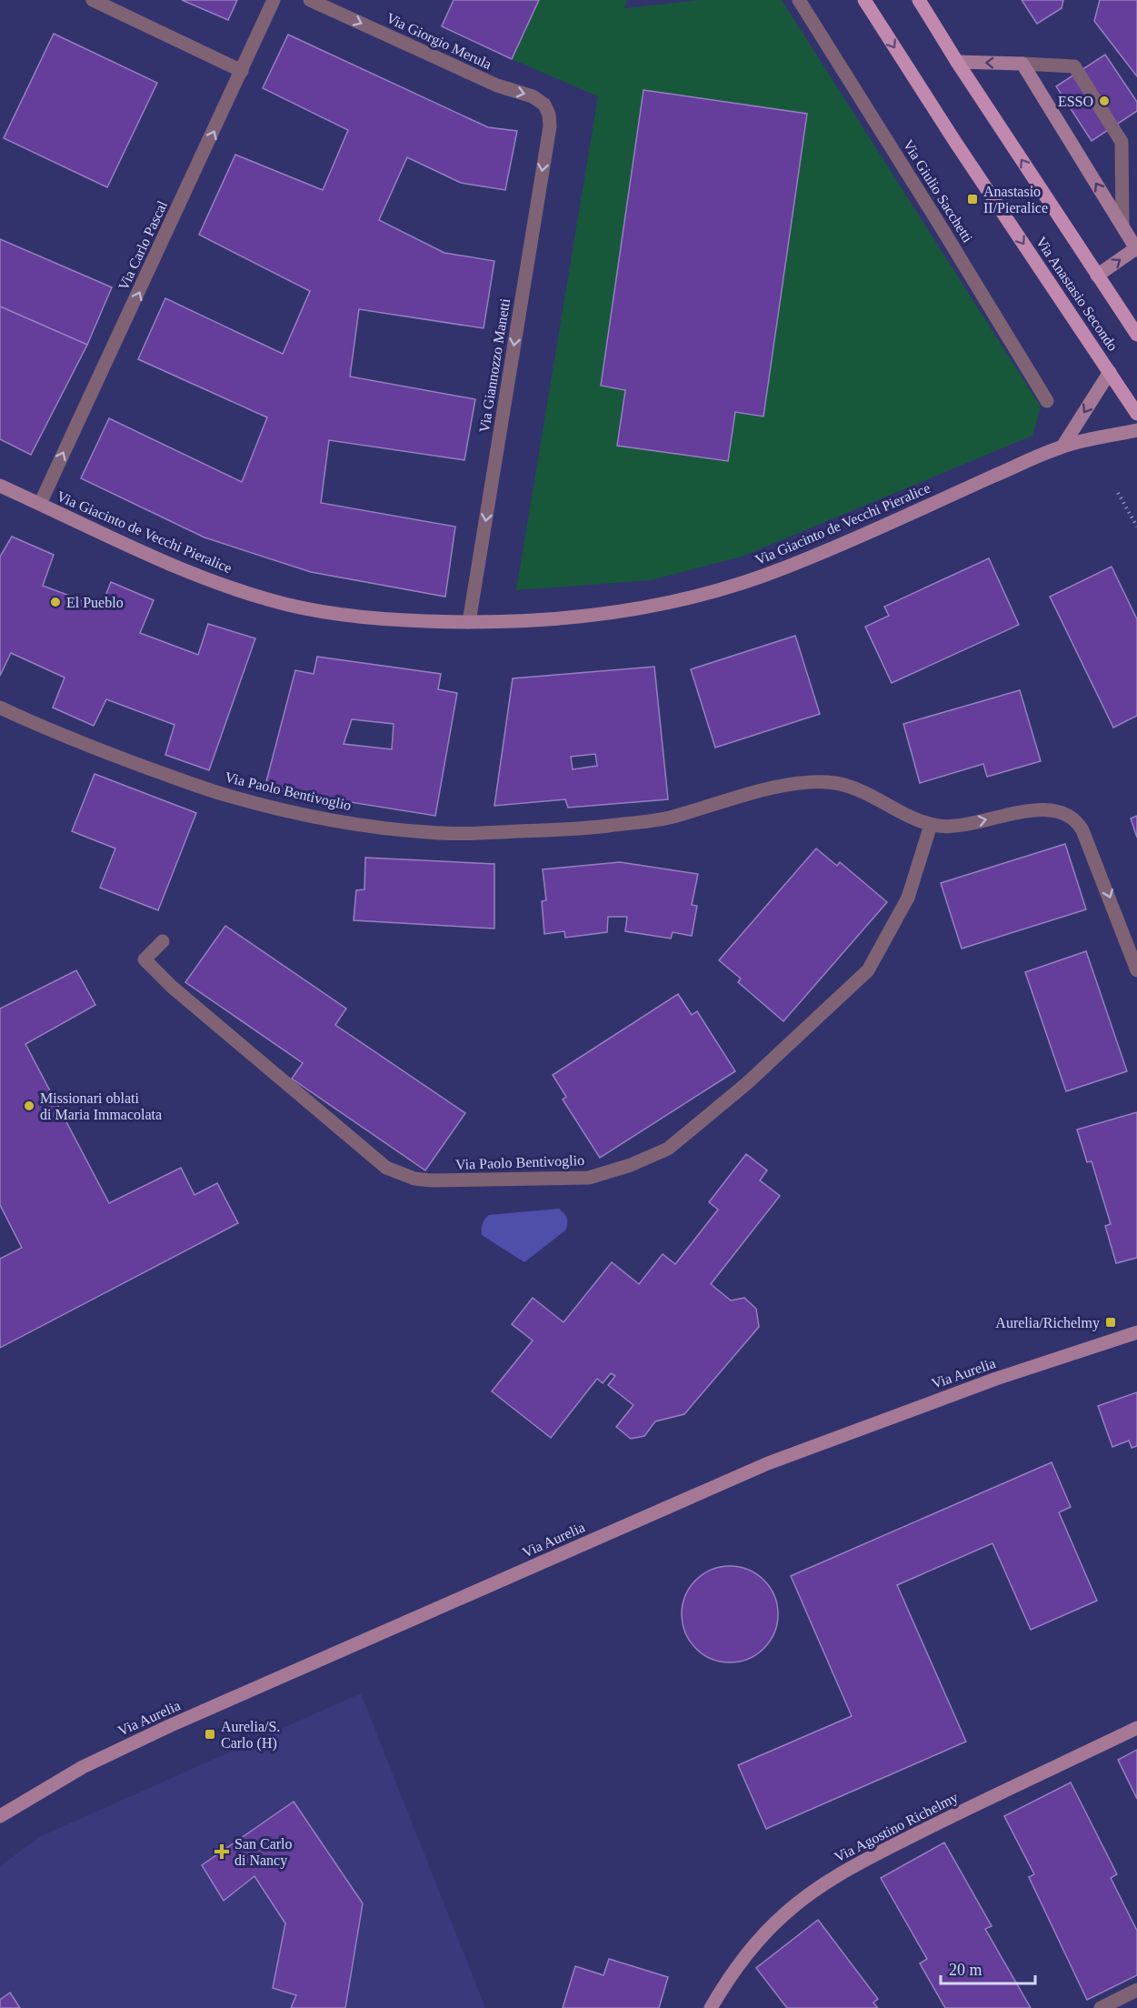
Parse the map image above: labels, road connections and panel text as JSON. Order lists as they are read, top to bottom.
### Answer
{
  "streets": {
    "main road": ["Via Anastasio Secondo"],
    "street": [
      "Via Giorgio Merula",
      "Via Giulio Sacchetti",
      "Via Carlo Pascal",
      "Via Giannozzo Manetti",
      "Via Giacinto de Vecchi Pieralice",
      "Via Paolo Bentivoglio",
      "Via Aurelia",
      "Via Agostino Richelmy"
    ]
  },
  "crossings": [
    ["Via Giorgio Merula", "Via Giannozzo Manetti"],
    ["Via Carlo Pascal", "Via Giacinto de Vecchi Pieralice"],
    ["Via Giannozzo Manetti", "Via Giacinto de Vecchi Pieralice"]
  ],
  "one_way": ["Via Giorgio Merula", "Via Carlo Pascal", "Via Giannozzo Manetti"],
  "places": {
    "other": ["ESSO", "El Pueblo", "Missionari oblati di Maria Immacolata"],
    "transit": ["Anastasio II/Pieralice", "Aurelia/Richelmy", "Aurelia/S. Carlo (H)"],
    "health": ["San Carlo di Nancy"]
  },
  "scale_bar": "20 m"
}
